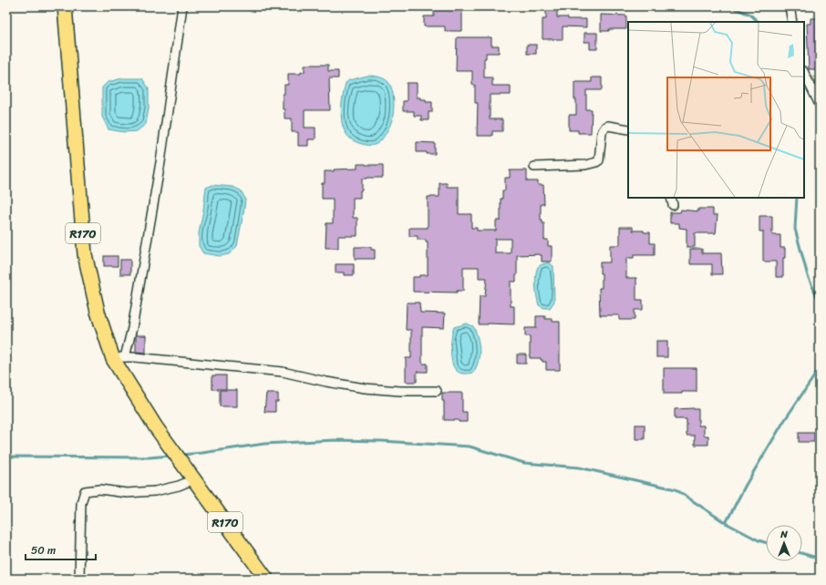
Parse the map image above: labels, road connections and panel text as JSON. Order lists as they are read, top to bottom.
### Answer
{
  "streets": {
    "main road": ["R170"]
  },
  "scale_bar": "50 m",
  "north": "top"
}
